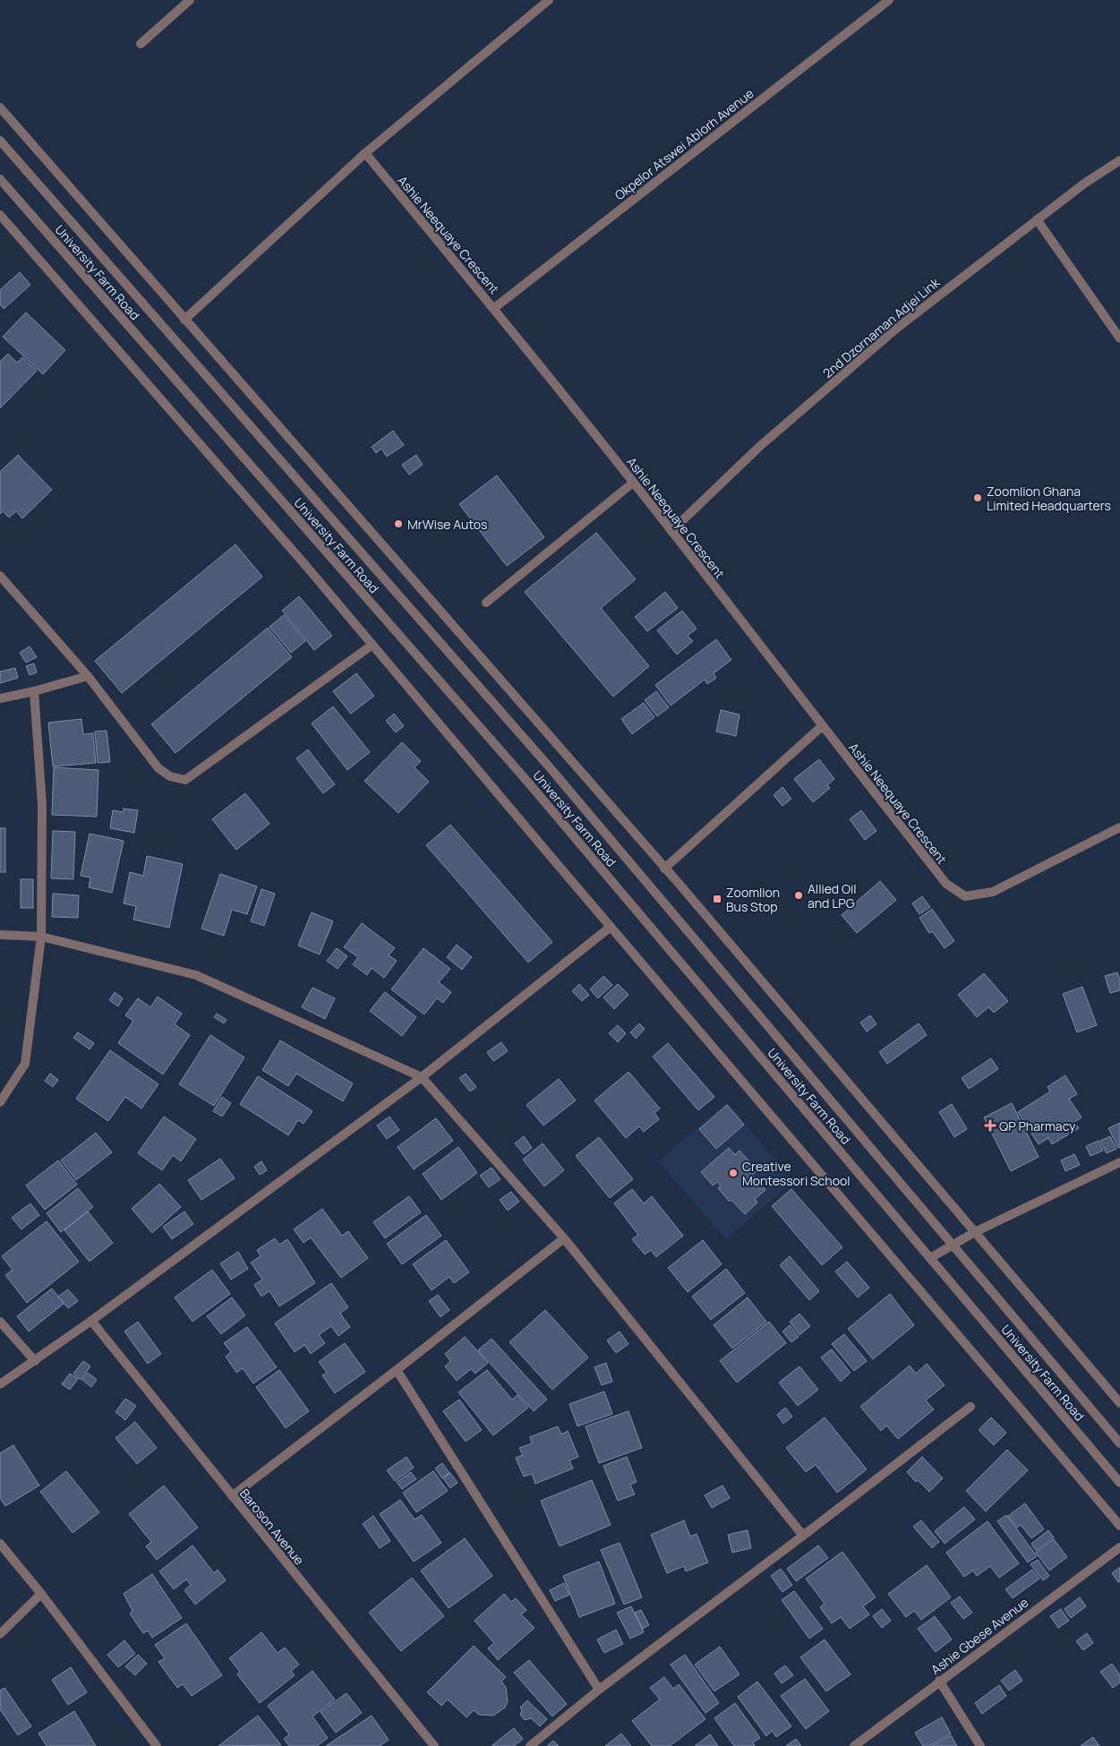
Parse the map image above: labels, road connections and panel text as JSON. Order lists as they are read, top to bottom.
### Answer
{
  "streets": {
    "street": [
      "Okpelor Atswei Ablorh Avenue",
      "Ashie Neequaye Crescent",
      "University Farm Road",
      "2nd Dzornaman Adjei Link",
      "Baroson Avenue",
      "Ashie Gbese Avenue"
    ]
  },
  "crossings": [
    ["Okpelor Atswei Ablorh Avenue", "Ashie Neequaye Crescent"],
    ["Ashie Neequaye Crescent", "2nd Dzornaman Adjei Link"]
  ],
  "places": {
    "other": [
      "Zoomlion Ghana Limited Headquarters",
      "MrWise Autos",
      "Allied Oil and LPG",
      "Creative Montessori School"
    ],
    "transit": ["Zoomlion Bus Stop"],
    "health": ["QP Pharmacy"]
  }
}
